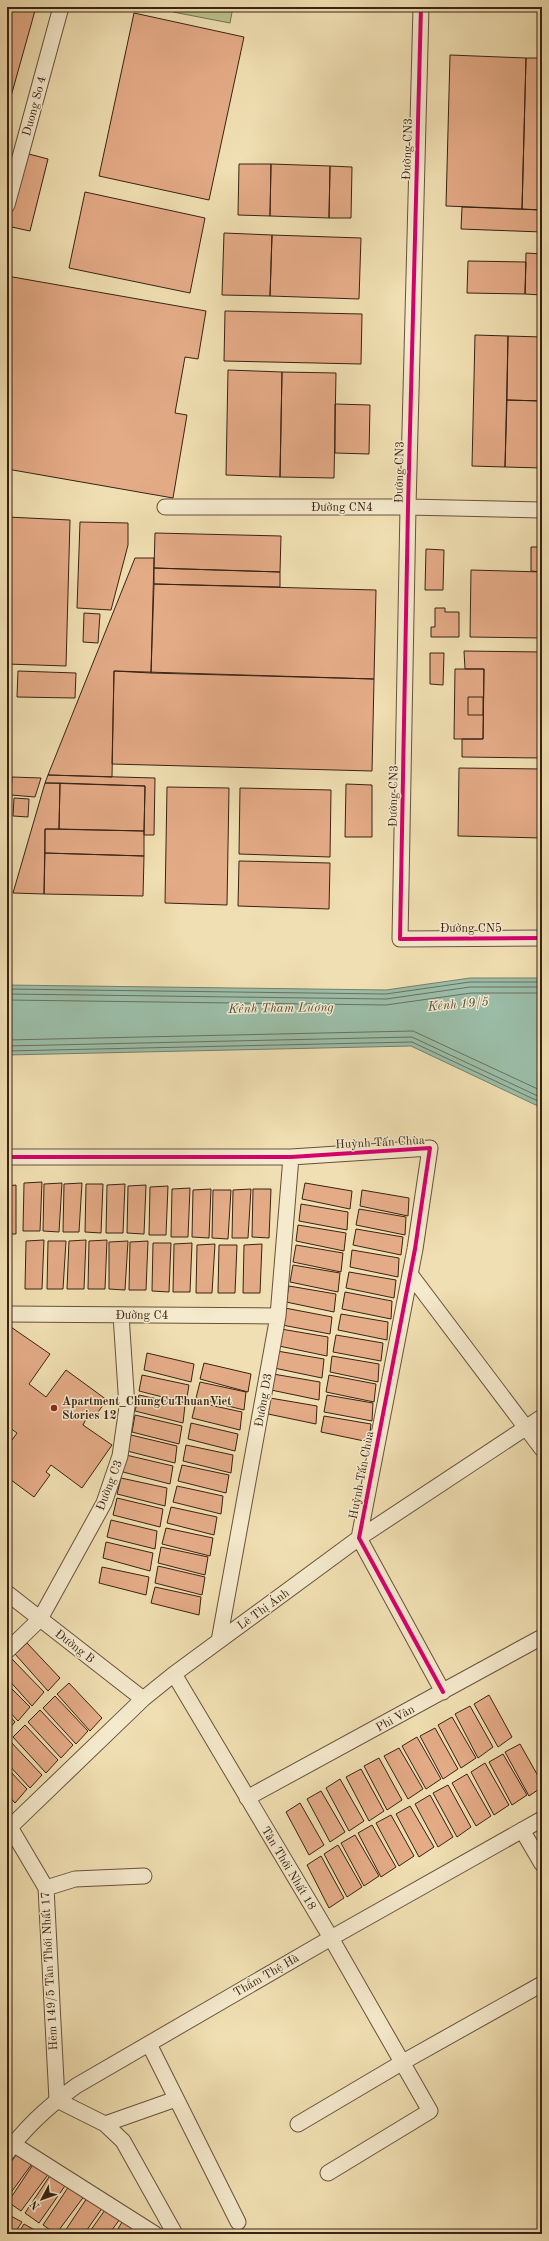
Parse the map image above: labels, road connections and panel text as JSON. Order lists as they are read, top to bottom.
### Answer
{
  "streets": {
    "street": [
      "Duong So 4",
      "Đường CN3",
      "Đường CN4",
      "Đường CN5",
      "Huỳnh Tấn Chùa",
      "Đường C4",
      "Đường D3",
      "Đường C3",
      "Lê Thị Ánh",
      "Đường B",
      "Phi Vân",
      "Tân Thới Nhất 18",
      "Hẻm 149/5 Tân Thới Nhất 17",
      "Thẩm Thệ Hà"
    ]
  },
  "crossings": [
    ["Đường CN3", "Đường CN4"],
    ["Đường CN3", "Đường CN5"],
    ["Huỳnh Tấn Chùa", "Đường D3"],
    ["Huỳnh Tấn Chùa", "Lê Thị Ánh"],
    ["Đường C4", "Đường D3"],
    ["Đường C4", "Đường C3"],
    ["Đường D3", "Lê Thị Ánh"],
    ["Đường C3", "Đường B"],
    ["Lê Thị Ánh", "Đường B"],
    ["Lê Thị Ánh", "Tân Thới Nhất 18"],
    ["Lê Thị Ánh", "Hẻm 149/5 Tân Thới Nhất 17"],
    ["Phi Vân", "Tân Thới Nhất 18"],
    ["Tân Thới Nhất 18", "Thẩm Thệ Hà"],
    ["Hẻm 149/5 Tân Thới Nhất 17", "Thẩm Thệ Hà"]
  ],
  "water": ["Kênh 19/5", "Kênh Tham Lương"],
  "places": ["Apartment_ChungCuThuanViet Stories 12"],
  "north": "bottom left"
}
